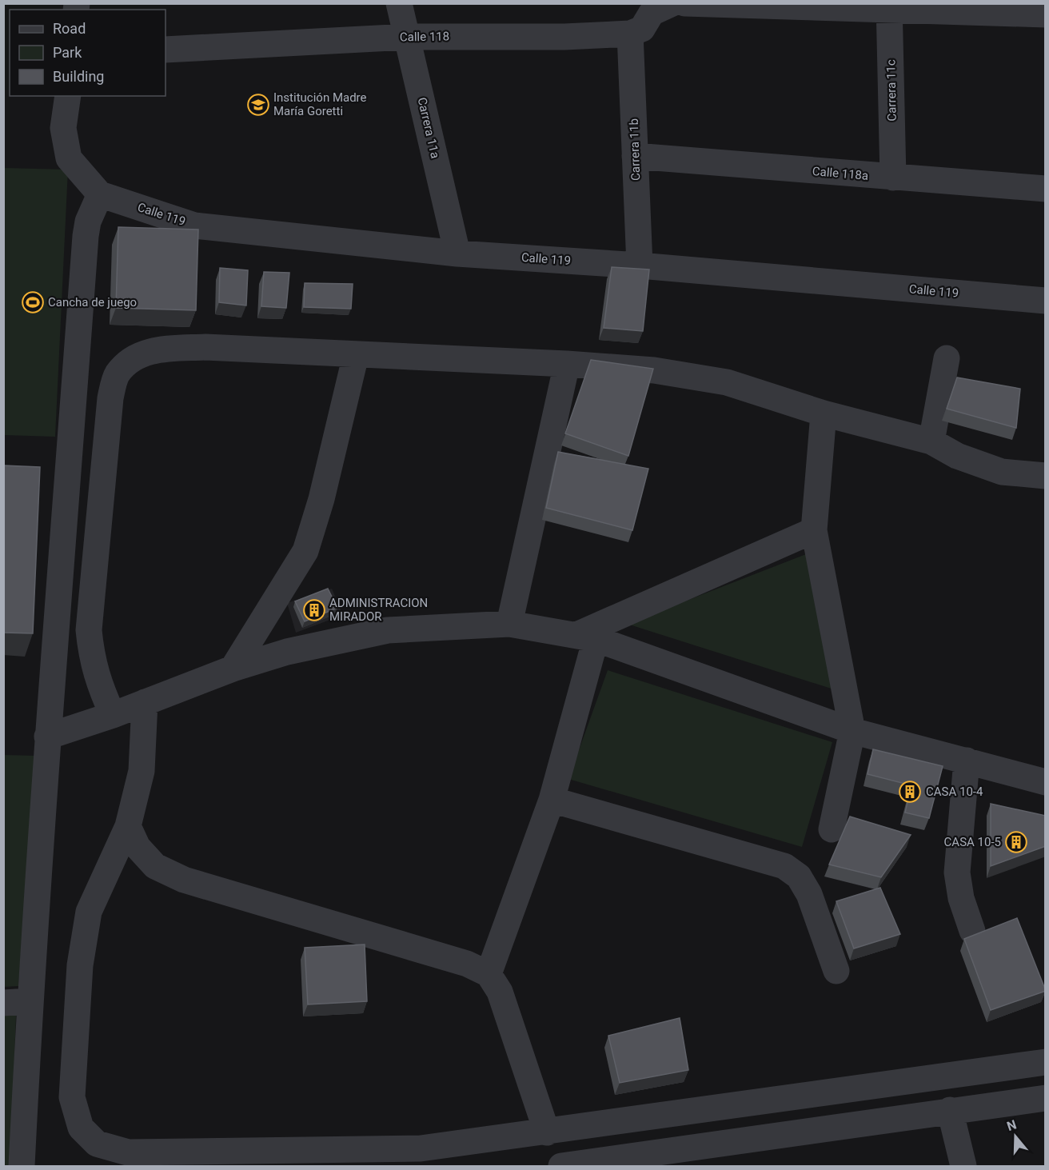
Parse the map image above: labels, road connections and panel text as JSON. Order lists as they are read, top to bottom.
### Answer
{
  "streets": {
    "street": [
      "Calle 118",
      "Carrera 11c",
      "Carrera 11a",
      "Carrera 11b",
      "Calle 118a",
      "Calle 119"
    ]
  },
  "crossings": [
    ["Calle 118", "Carrera 11a"],
    ["Calle 118", "Carrera 11b"],
    ["Carrera 11c", "Calle 118a"],
    ["Carrera 11a", "Calle 119"],
    ["Carrera 11b", "Calle 118a"],
    ["Carrera 11b", "Calle 119"]
  ],
  "places": {
    "school or university": ["Institución Madre María Goretti"],
    "sports": ["Cancha de juego"],
    "building": ["ADMINISTRACION MIRADOR", "CASA 10-4", "CASA 10-5"]
  },
  "legend": ["Road", "Park", "Building"],
  "north": "top"
}
